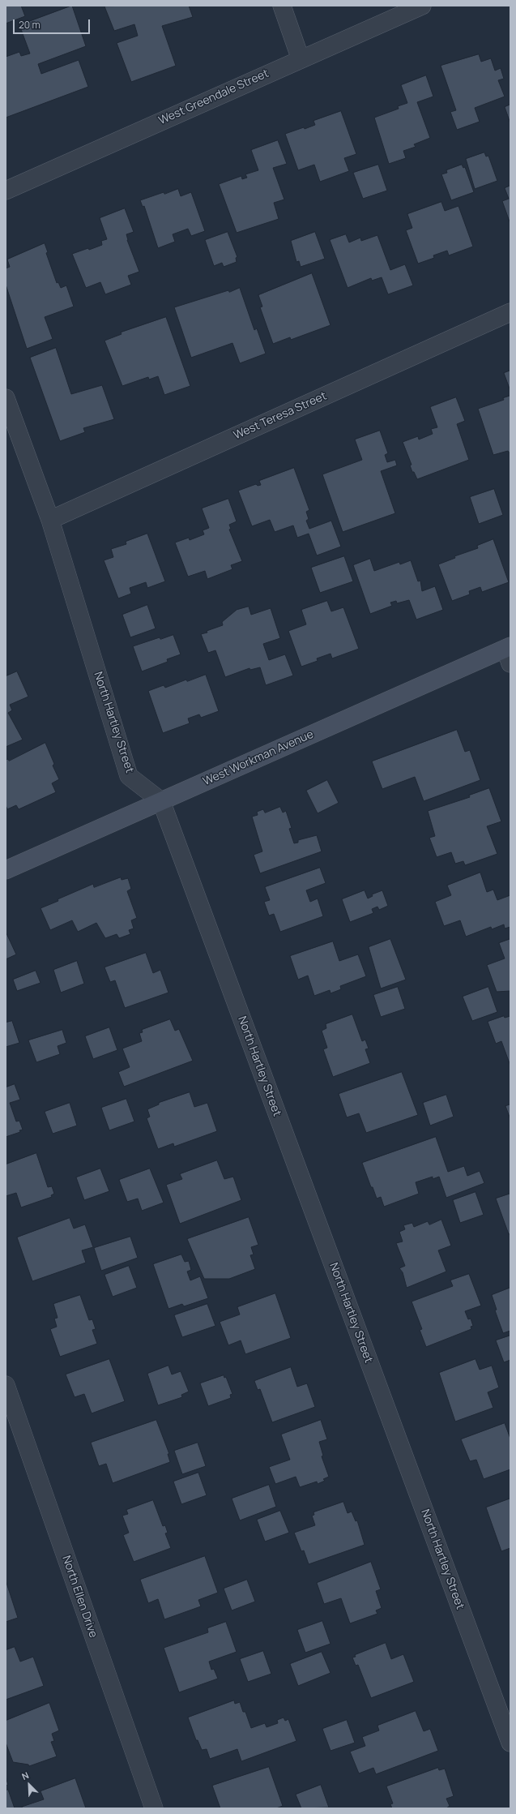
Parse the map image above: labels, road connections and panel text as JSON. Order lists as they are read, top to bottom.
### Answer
{
  "streets": {
    "street": [
      "West Greendale Street",
      "West Teresa Street",
      "North Hartley Street",
      "West Workman Avenue",
      "North Ellen Drive"
    ]
  },
  "crossings": [
    ["West Teresa Street", "North Hartley Street"],
    ["North Hartley Street", "West Workman Avenue"]
  ],
  "scale_bar": "20 m",
  "north": "top left"
}
